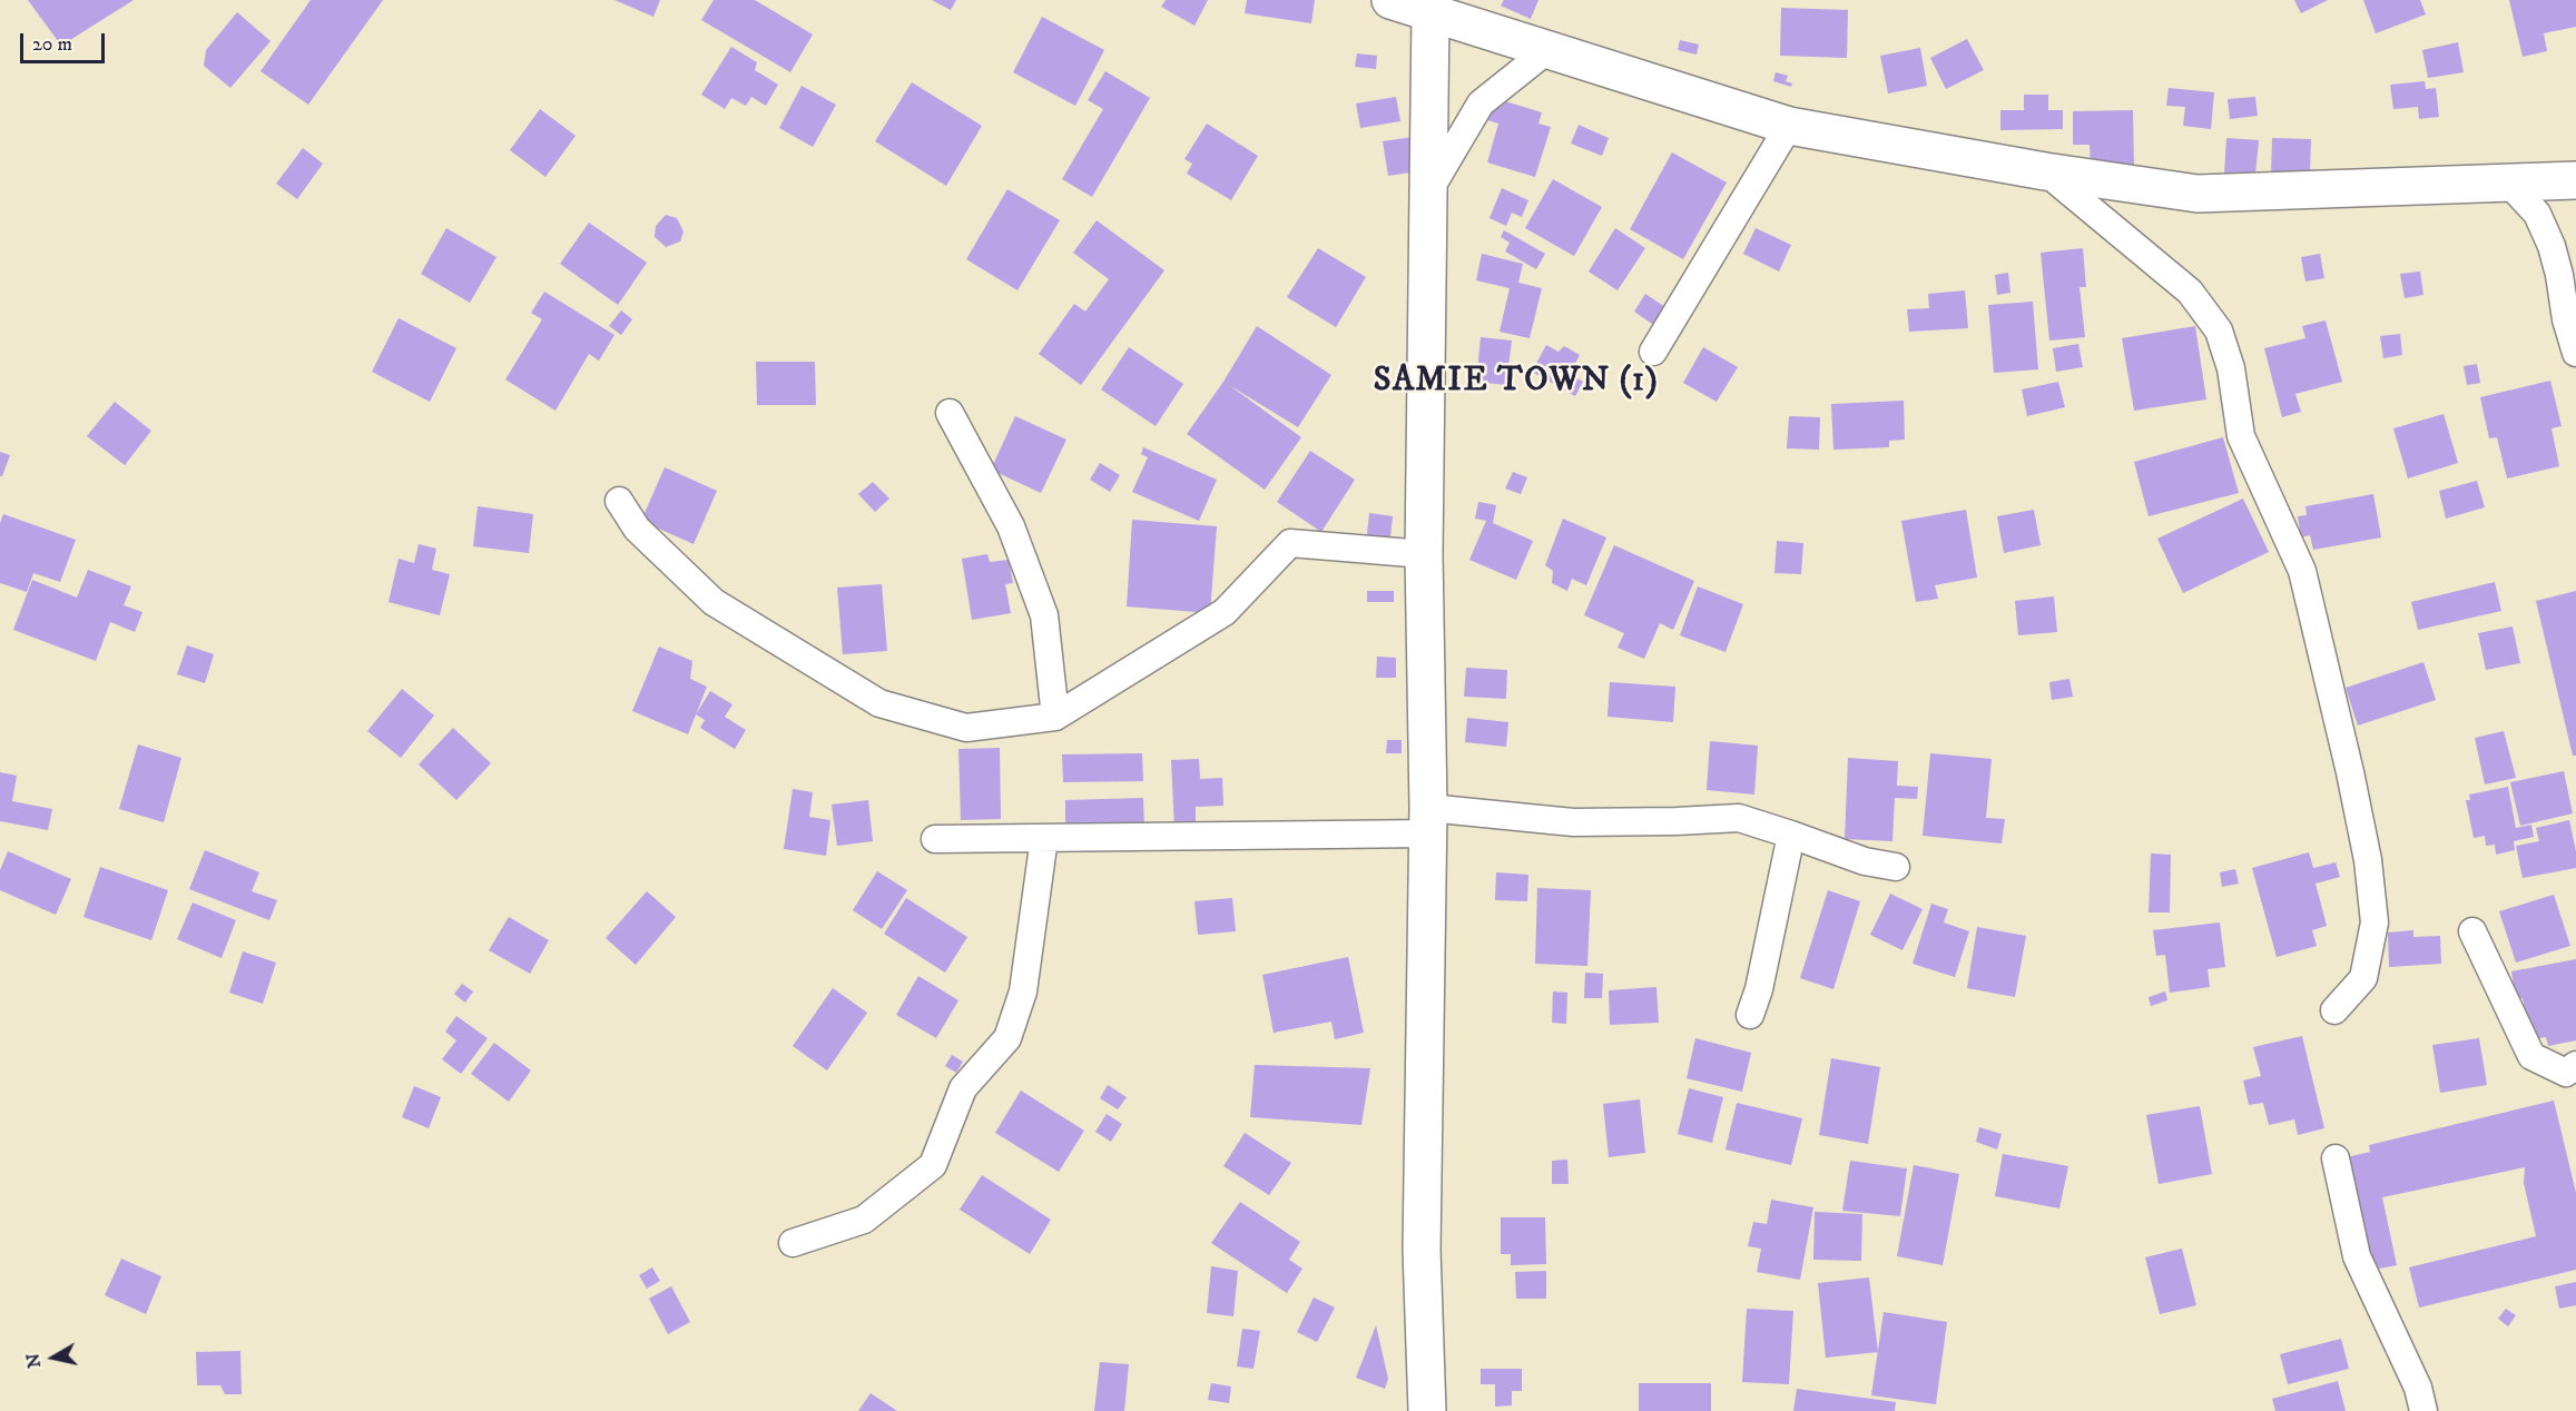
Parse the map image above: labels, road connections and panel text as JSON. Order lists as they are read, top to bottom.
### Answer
{
  "districts": ["SAMIE TOWN (1)"],
  "scale_bar": "20 m",
  "north": "left"
}
